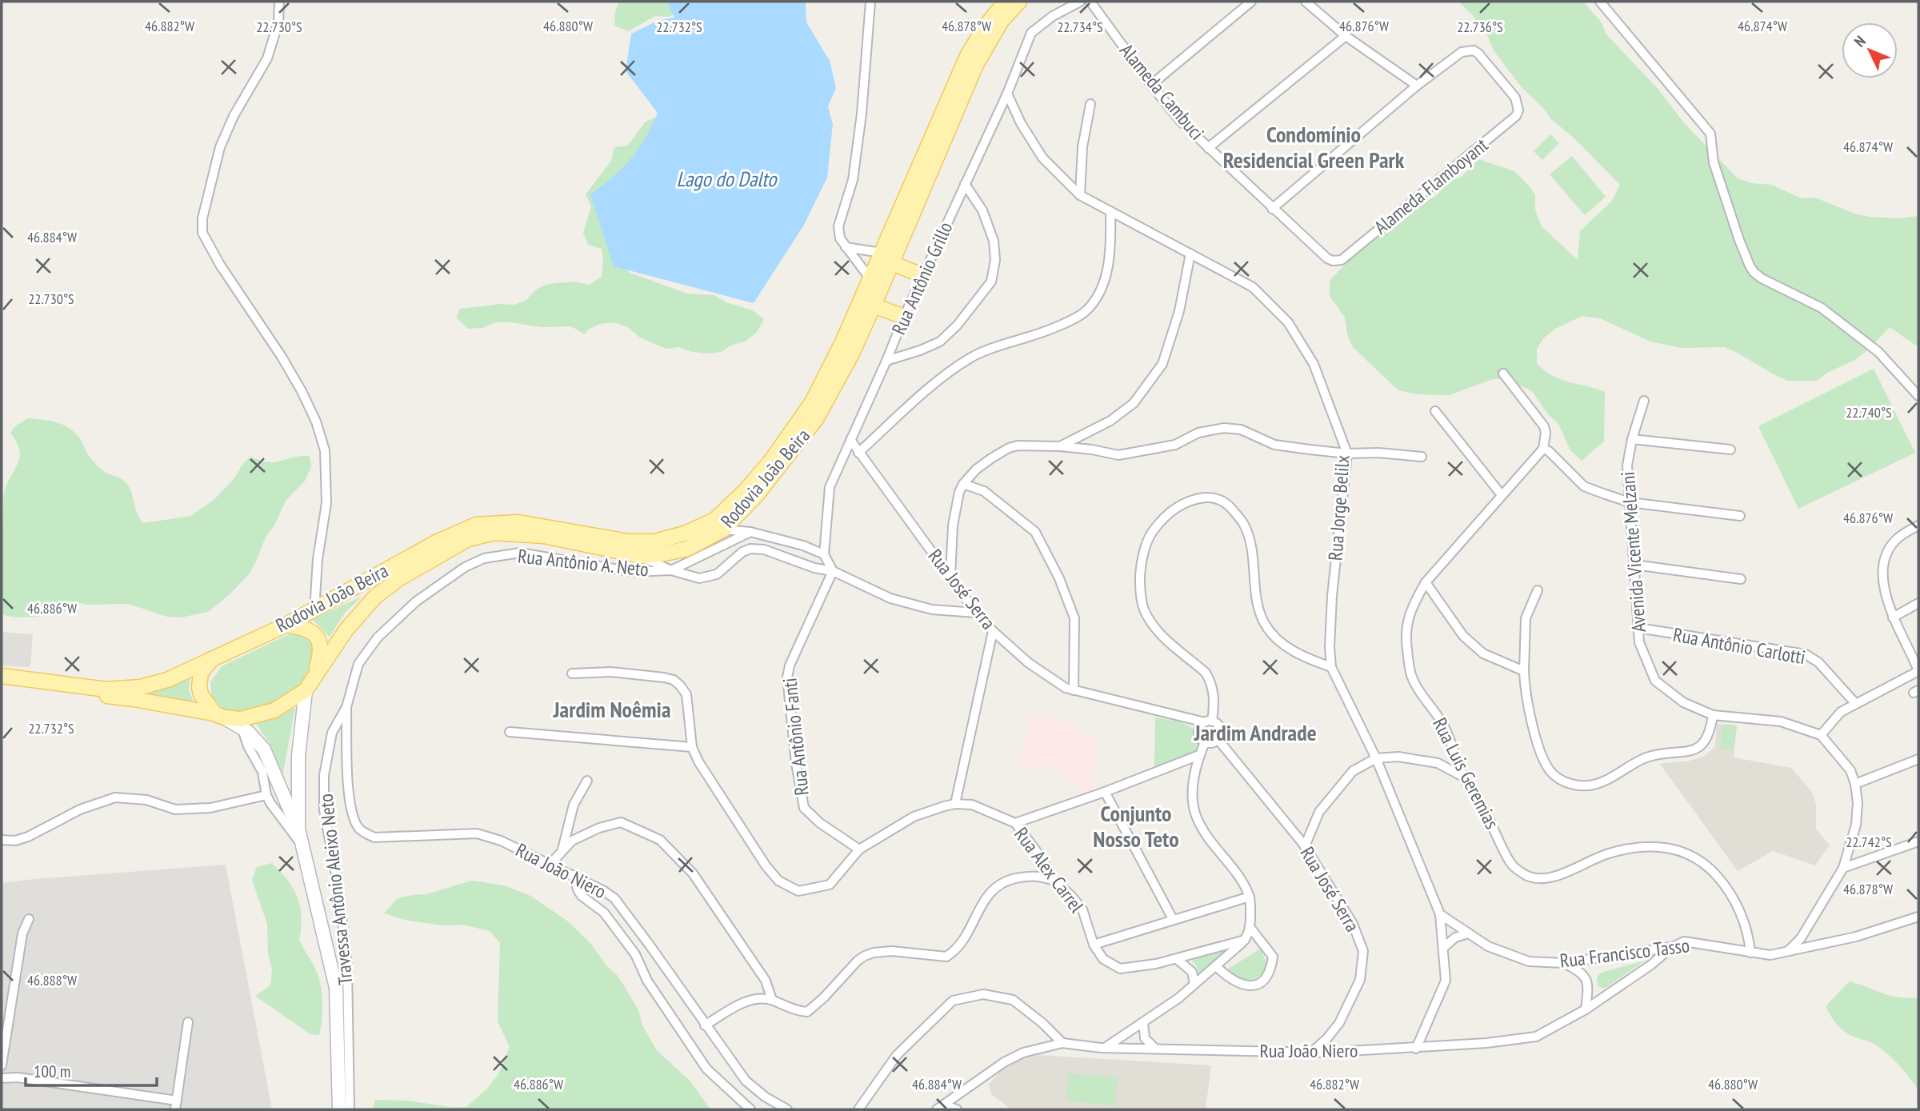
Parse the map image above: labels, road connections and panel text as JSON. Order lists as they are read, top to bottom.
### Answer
{
  "streets": {
    "main road": ["Rodovia João Beira"],
    "street": [
      "Alameda Cambuci",
      "Alameda Flamboyant",
      "Rua Antônio Grillo",
      "Rua Jorge Belilx",
      "Avenida Vicente Melzani",
      "Rua Antônio A. Neto",
      "Rua José Serra",
      "Rua Antônio Carlotti",
      "Rua Antônio Fanti",
      "Rua Luis Geremias",
      "Rua Alex Carrel",
      "Rua João Niero",
      "Travessa Antônio Aleixo Neto",
      "Rua Francisco Tasso"
    ]
  },
  "crossings": [
    ["Alameda Cambuci", "Alameda Flamboyant"],
    ["Rua Antônio Grillo", "Rua Jorge Belilx"],
    ["Rua Antônio Grillo", "Rua José Serra"],
    ["Rua Jorge Belilx", "Rua João Niero"],
    ["Rua Jorge Belilx", "Rua Francisco Tasso"],
    ["Avenida Vicente Melzani", "Rua Antônio Carlotti"],
    ["Rua Antônio A. Neto", "Rua João Niero"],
    ["Rua Antônio A. Neto", "Travessa Antônio Aleixo Neto"],
    ["Rua José Serra", "Rua João Niero"],
    ["Rua Antônio Fanti", "Rua Alex Carrel"],
    ["Rua Luis Geremias", "Rua Francisco Tasso"],
    ["Rua João Niero", "Travessa Antônio Aleixo Neto"],
    ["Rua João Niero", "Rua Francisco Tasso"]
  ],
  "districts": [
    "Condomínio Residencial Green Park",
    "Jardim Noêmia",
    "Jardim Andrade",
    "Conjunto Nosso Teto"
  ],
  "water": ["Lago do Dalto"],
  "scale_bar": "100 m",
  "north": "top left",
  "coordinates": [
    "46.874°W",
    "46.882°W",
    "46.880°W",
    "46.878°W",
    "46.876°W",
    "22.730°S",
    "22.732°S",
    "22.734°S",
    "22.736°S",
    "46.884°W",
    "22.740°S",
    "46.886°W",
    "22.742°S",
    "46.888°W"
  ]
}
